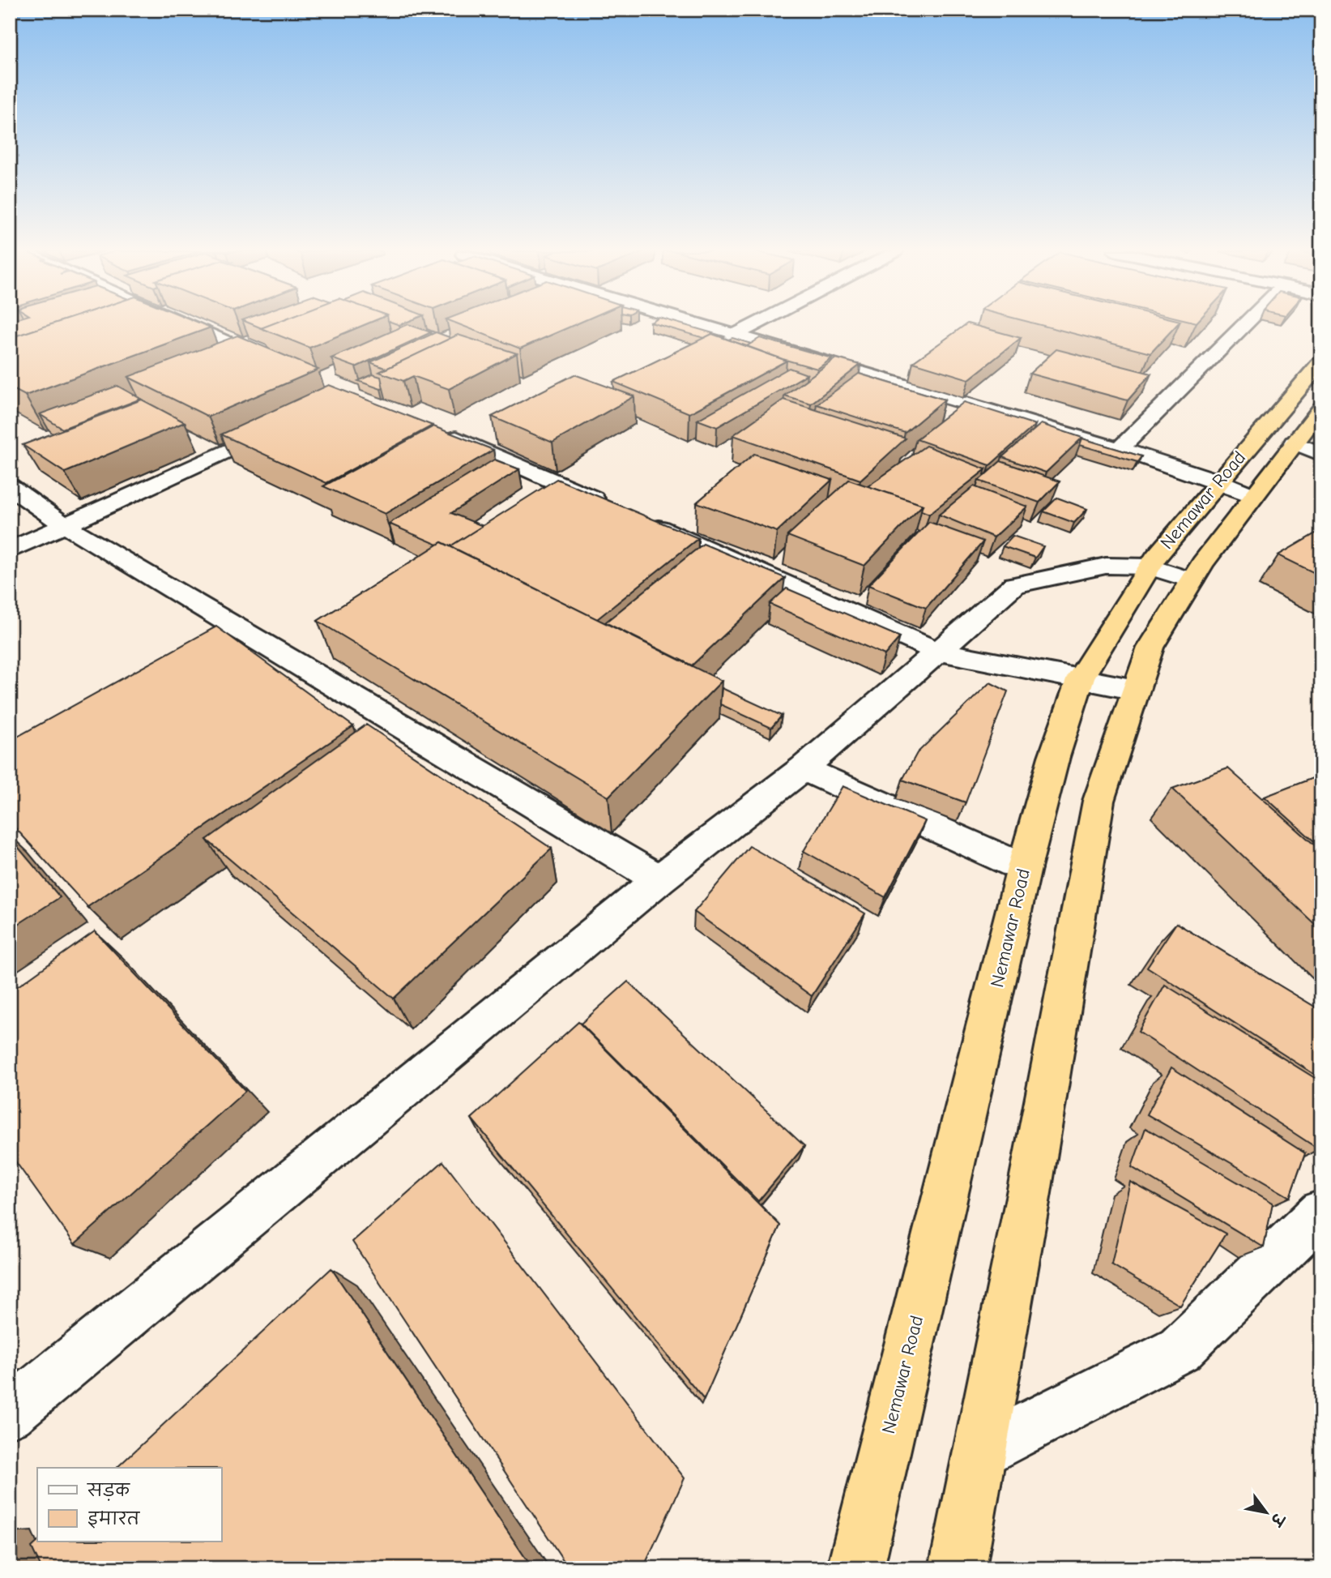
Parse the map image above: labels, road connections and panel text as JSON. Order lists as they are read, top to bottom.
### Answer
{
  "streets": {
    "highway": ["Nemawar Road"]
  },
  "legend": ["सड़क", "इमारत"],
  "north": "bottom right"
}
